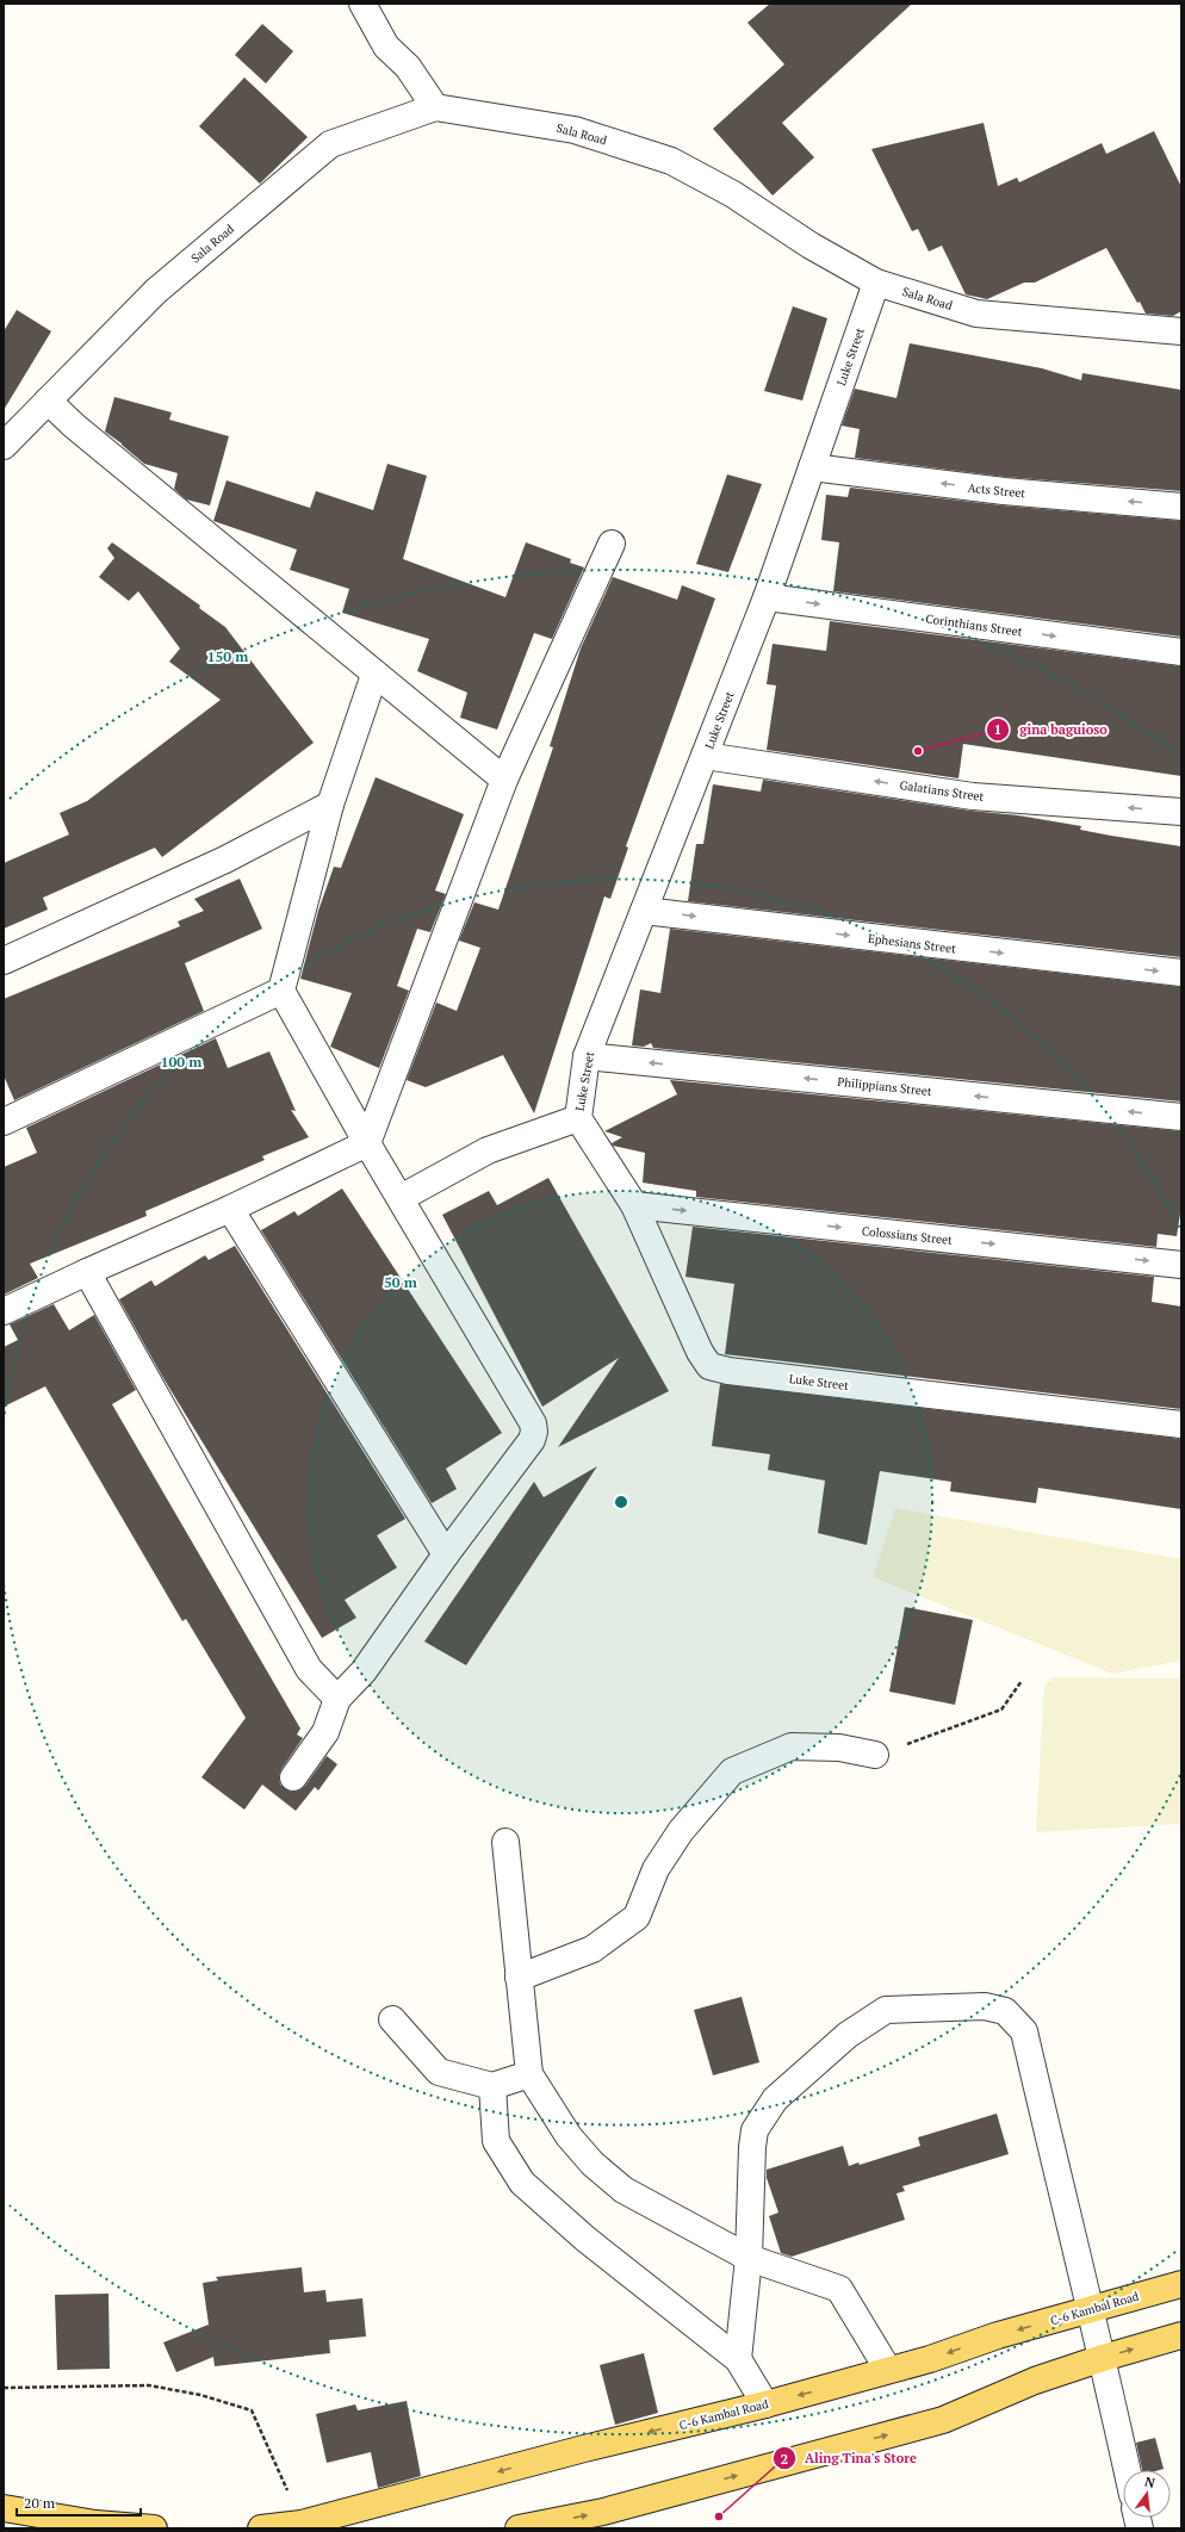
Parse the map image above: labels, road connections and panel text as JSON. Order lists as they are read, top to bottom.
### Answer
{
  "streets": {
    "main road": ["C-6 Kambal Road"],
    "street": [
      "Sala Road",
      "Luke Street",
      "Acts Street",
      "Corinthians Street",
      "Galatians Street",
      "Ephesians Street",
      "Philippians Street",
      "Colossians Street"
    ]
  },
  "crossings": [
    ["Sala Road", "Luke Street"],
    ["Luke Street", "Acts Street"],
    ["Luke Street", "Corinthians Street"],
    ["Luke Street", "Galatians Street"],
    ["Luke Street", "Ephesians Street"],
    ["Luke Street", "Philippians Street"],
    ["Luke Street", "Colossians Street"]
  ],
  "one_way": [
    "Acts Street",
    "Corinthians Street",
    "Galatians Street",
    "Ephesians Street",
    "Philippians Street",
    "Colossians Street"
  ],
  "places": ["gina baguioso", "Aling Tina's Store"],
  "scale_bar": "20 m",
  "north": "top",
  "rings": ["150 m", "100 m", "50 m"]
}
